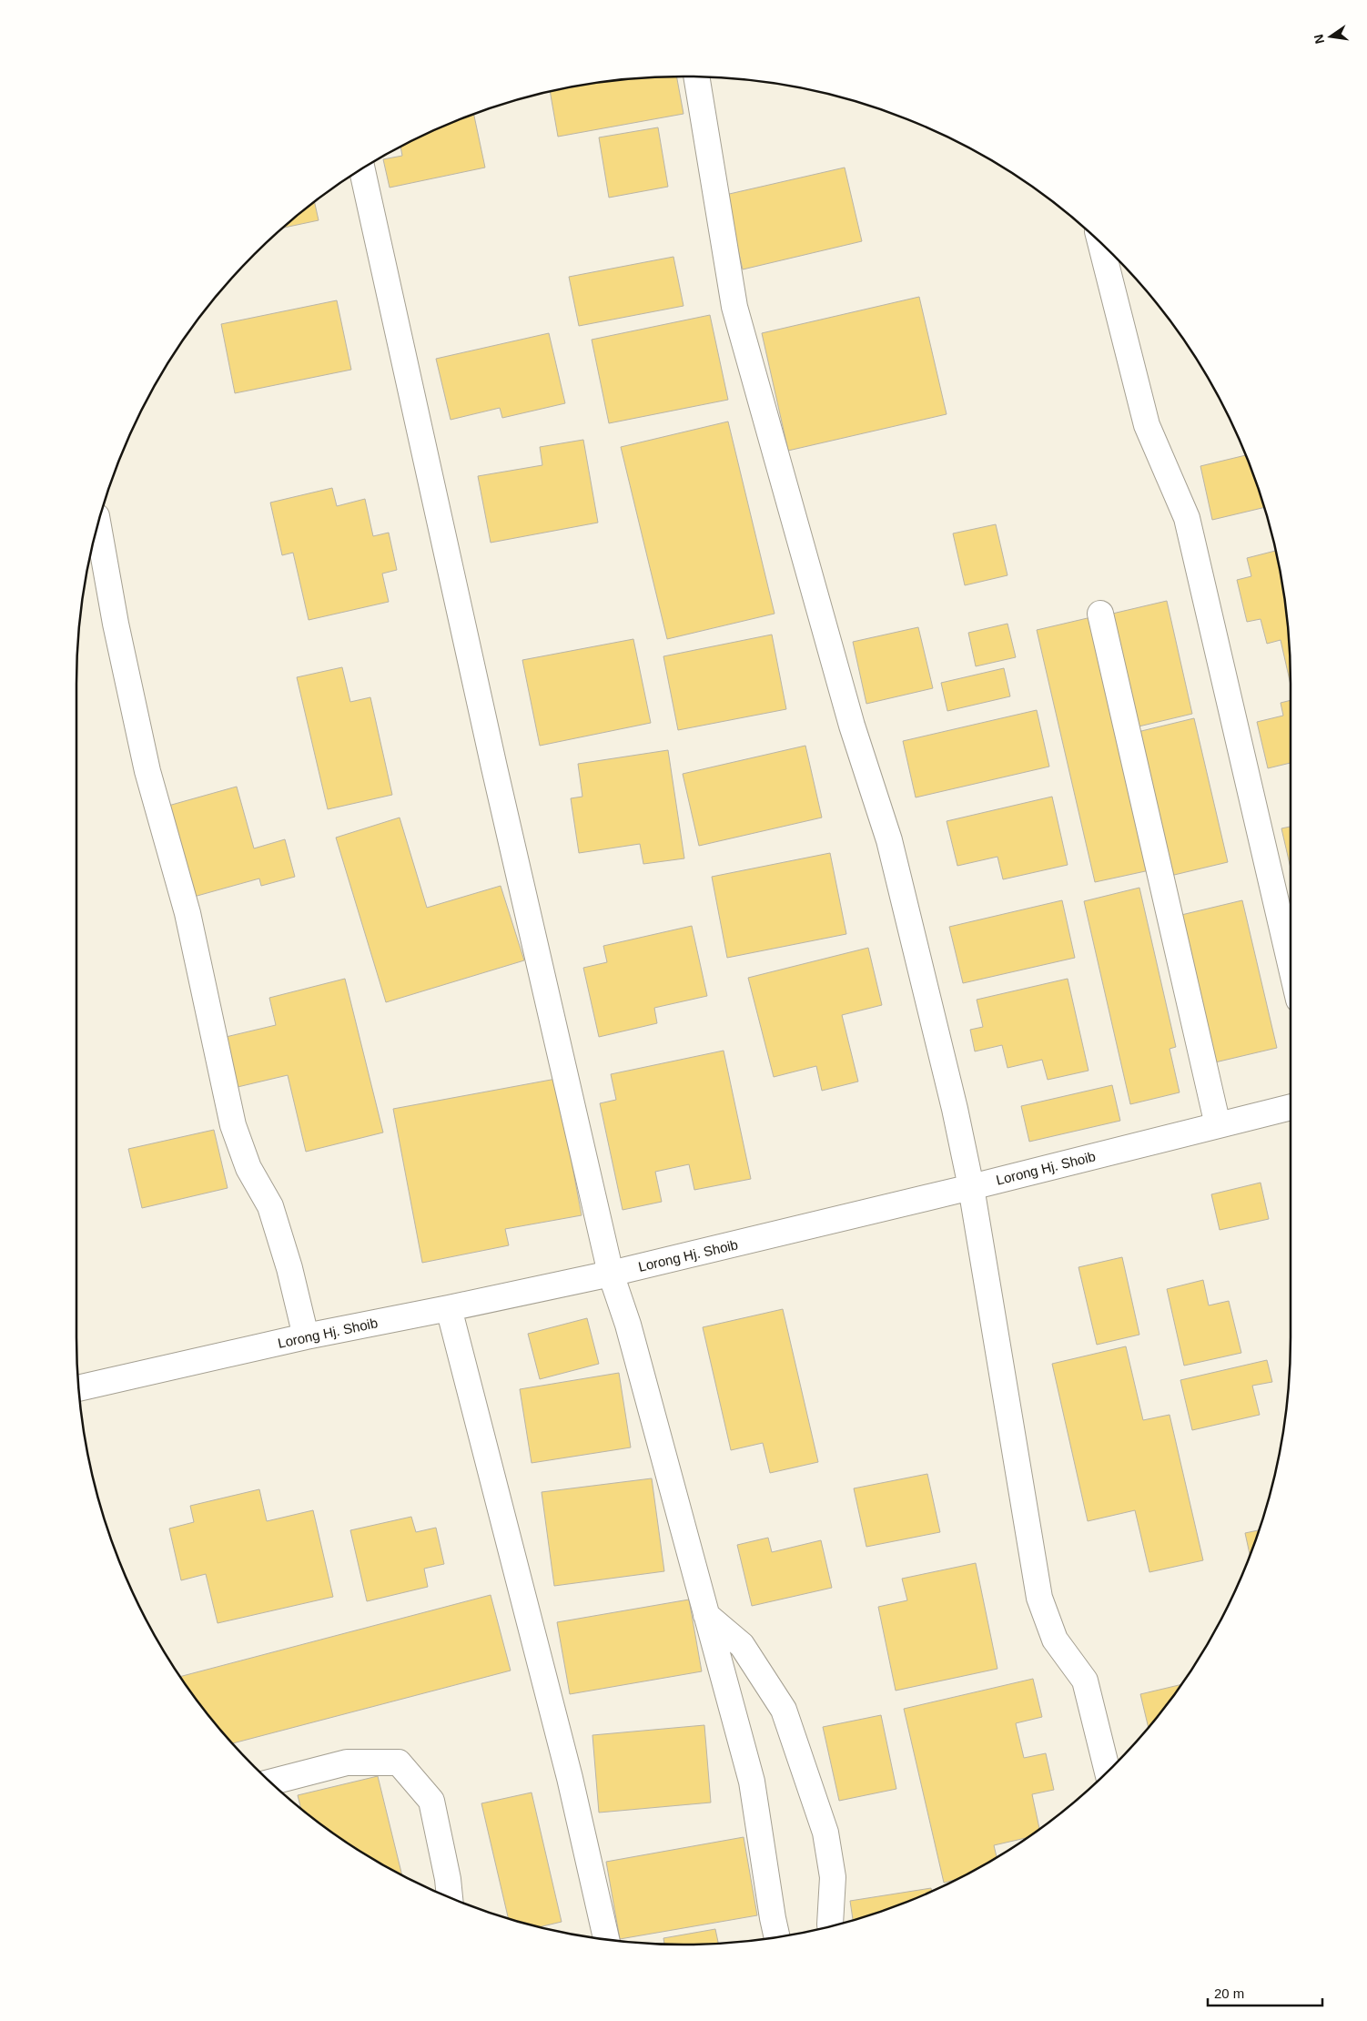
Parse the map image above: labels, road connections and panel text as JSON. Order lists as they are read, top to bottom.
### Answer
{
  "streets": {
    "street": ["Lorong Hj. Shoib"]
  },
  "scale_bar": "20 m",
  "north": "left"
}
